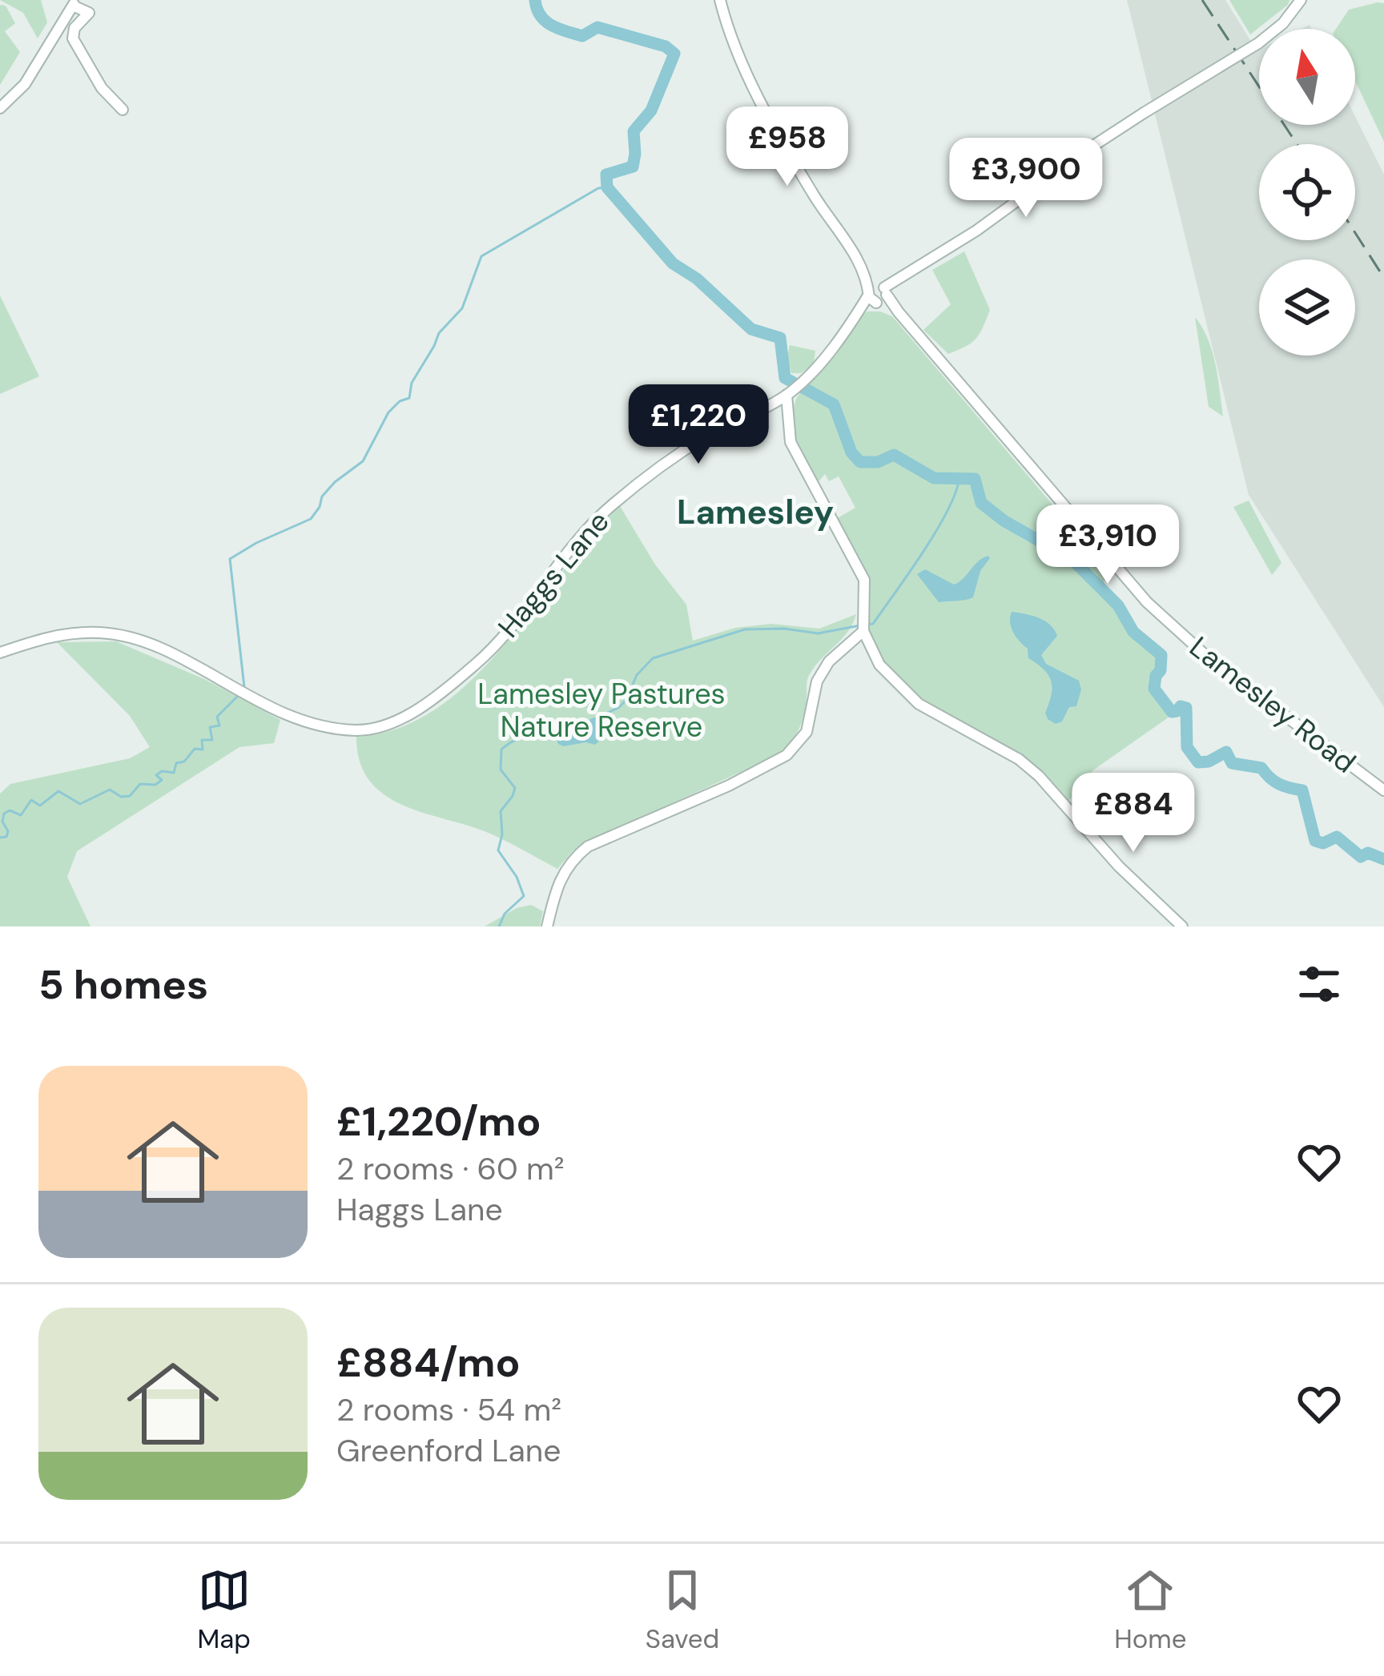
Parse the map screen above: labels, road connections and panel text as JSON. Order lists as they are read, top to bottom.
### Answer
{
  "streets": {
    "street": ["Haggs Lane", "Lamesley Road"]
  },
  "crossings": [
    ["Haggs Lane", "Lamesley Road"]
  ],
  "districts": ["Lamesley"],
  "parks": ["Lamesley Pastures Nature Reserve"],
  "north": "top",
  "page": {
    "price": [
      "£958",
      "£3,900",
      "£1,220",
      "£3,910",
      "£884"
    ],
    "heading": "5 homes",
    "list": [
      {
        "name": "£1,220/mo",
        "note": "2 rooms · 60 m² · Haggs Lane"
      },
      {
        "name": "£884/mo",
        "note": "2 rooms · 54 m² · Greenford Lane"
      }
    ],
    "tabs": ["Map", "Saved", "Home"]
  }
}
